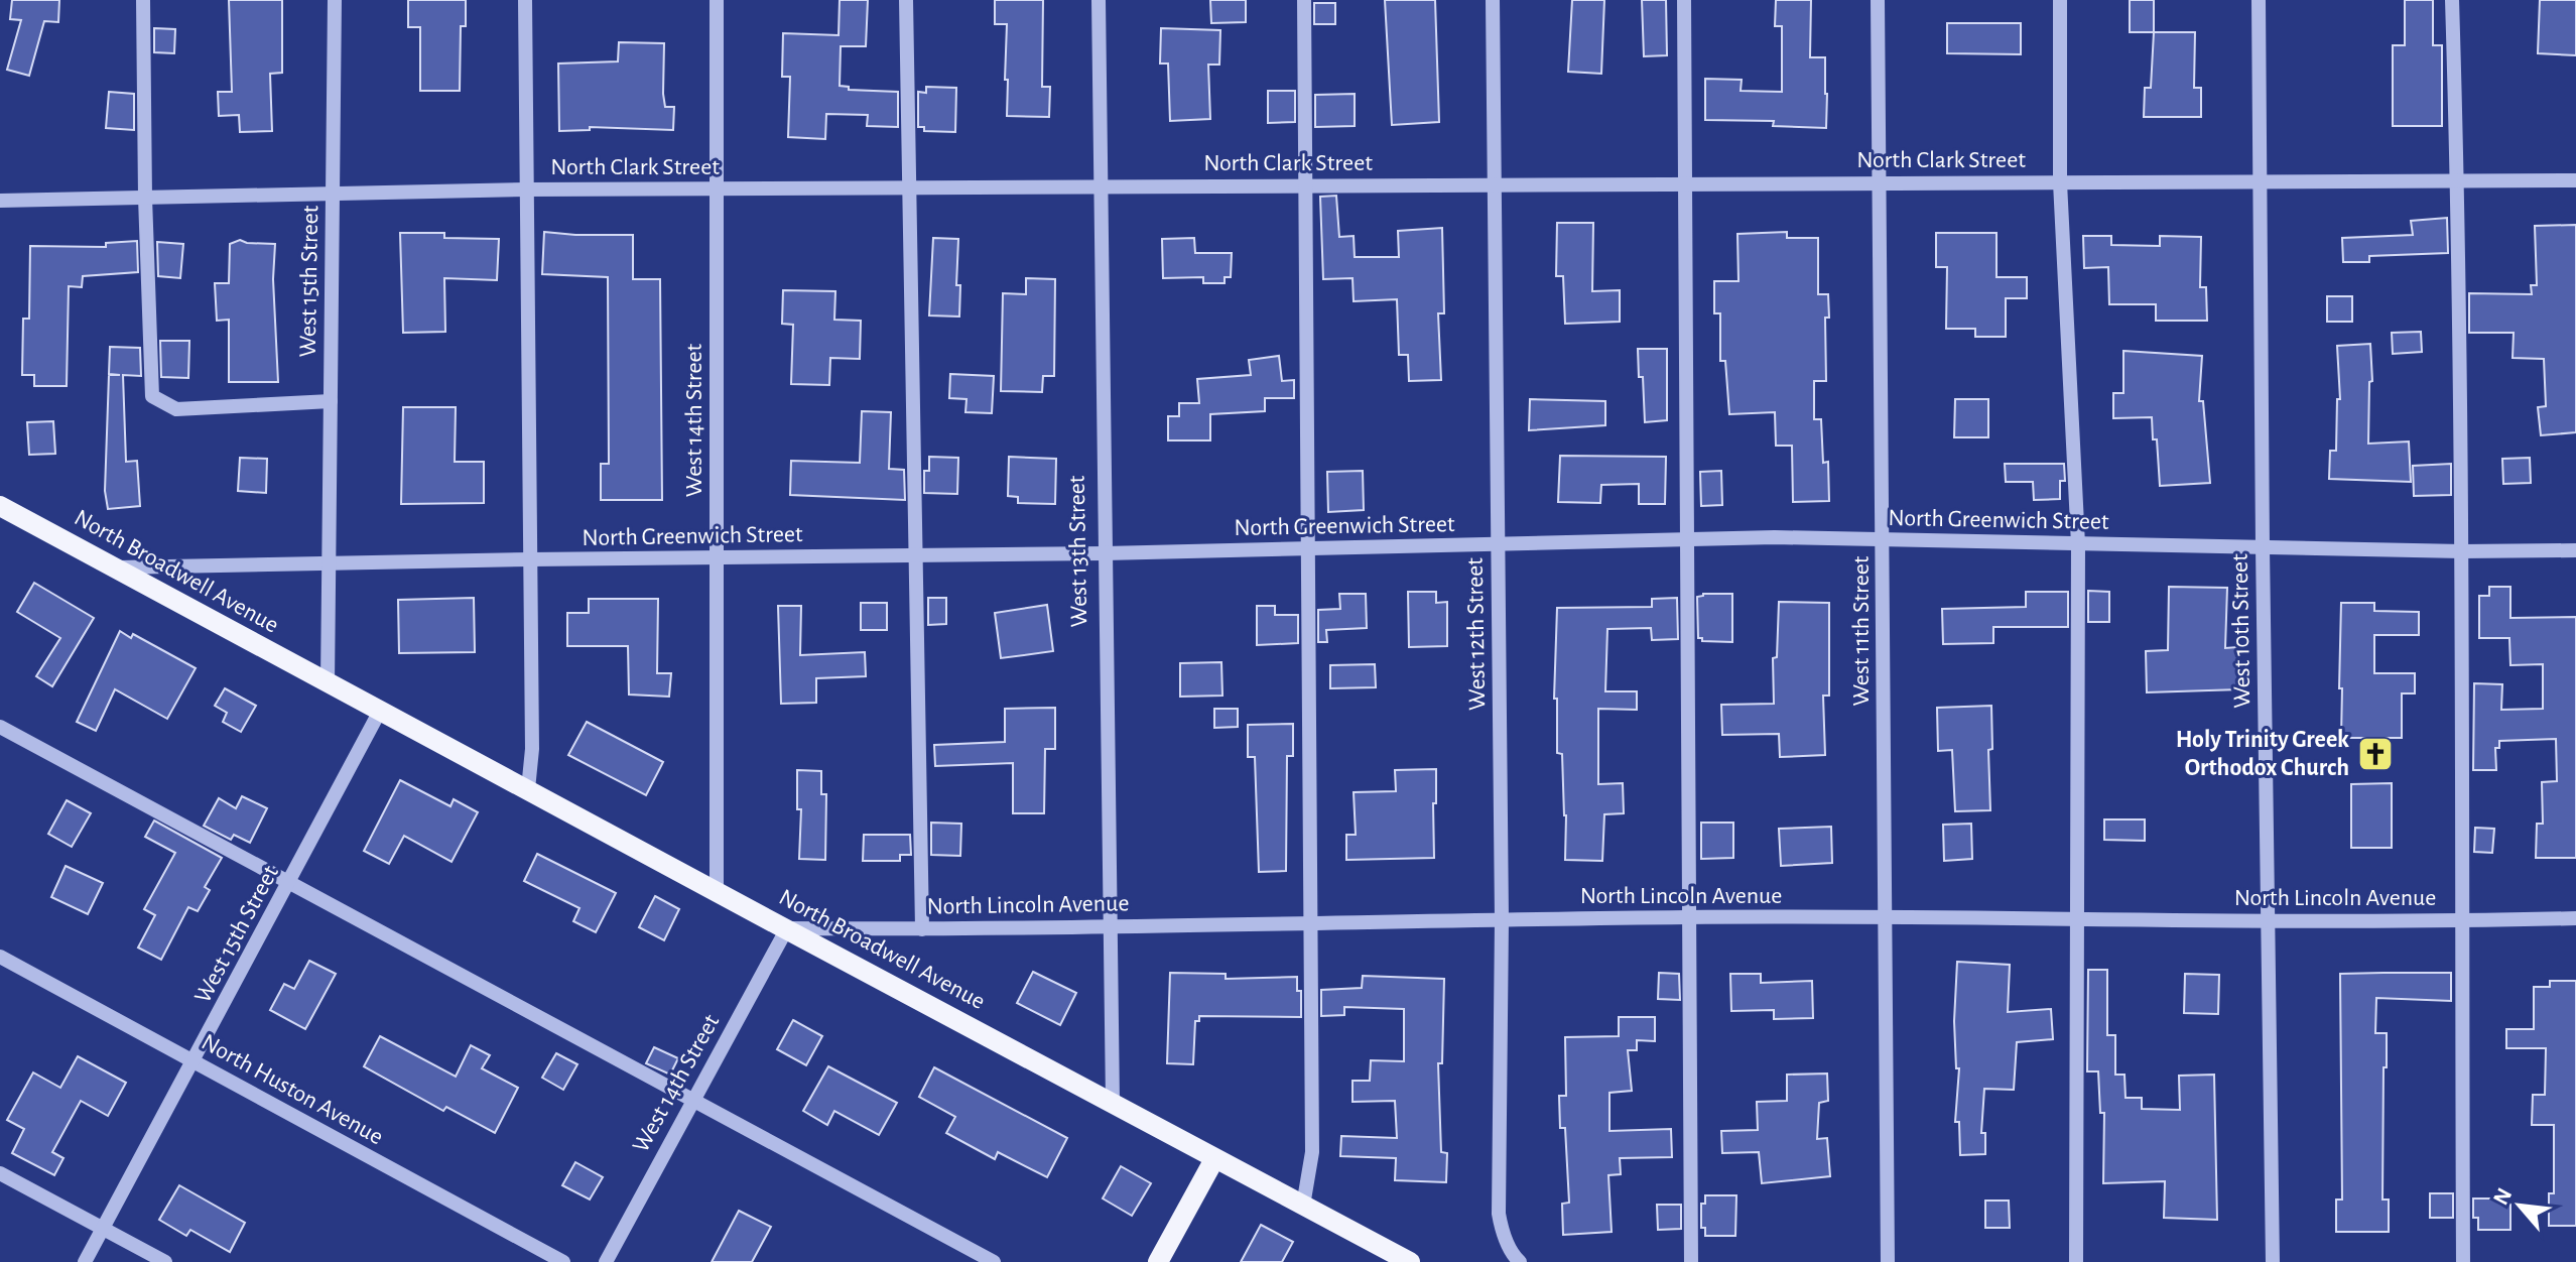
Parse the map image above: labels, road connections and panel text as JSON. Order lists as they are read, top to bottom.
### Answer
{
  "streets": {
    "main road": ["North Broadwell Avenue"],
    "street": [
      "North Clark Street",
      "West 15th Street",
      "West 14th Street",
      "North Greenwich Street",
      "West 13th Street",
      "West 11th Street",
      "West 10th Street",
      "West 12th Street",
      "North Lincoln Avenue",
      "North Huston Avenue"
    ]
  },
  "crossings": [
    ["North Clark Street", "West 15th Street"],
    ["North Clark Street", "West 14th Street"],
    ["North Clark Street", "West 13th Street"],
    ["North Clark Street", "West 11th Street"],
    ["North Clark Street", "West 10th Street"],
    ["North Clark Street", "West 12th Street"],
    ["West 15th Street", "North Greenwich Street"],
    ["West 15th Street", "North Broadwell Avenue"],
    ["West 15th Street", "North Huston Avenue"],
    ["West 14th Street", "North Greenwich Street"],
    ["West 14th Street", "North Broadwell Avenue"],
    ["West 14th Street", "North Lincoln Avenue"],
    ["North Greenwich Street", "West 13th Street"],
    ["North Greenwich Street", "North Broadwell Avenue"],
    ["North Greenwich Street", "West 11th Street"],
    ["North Greenwich Street", "West 10th Street"],
    ["North Greenwich Street", "West 12th Street"],
    ["West 13th Street", "North Broadwell Avenue"],
    ["West 13th Street", "North Lincoln Avenue"],
    ["North Broadwell Avenue", "North Lincoln Avenue"],
    ["West 11th Street", "North Lincoln Avenue"],
    ["West 10th Street", "North Lincoln Avenue"],
    ["West 12th Street", "North Lincoln Avenue"]
  ],
  "places": {
    "church": ["Holy Trinity Greek Orthodox Church"]
  },
  "north": "top left"
}
